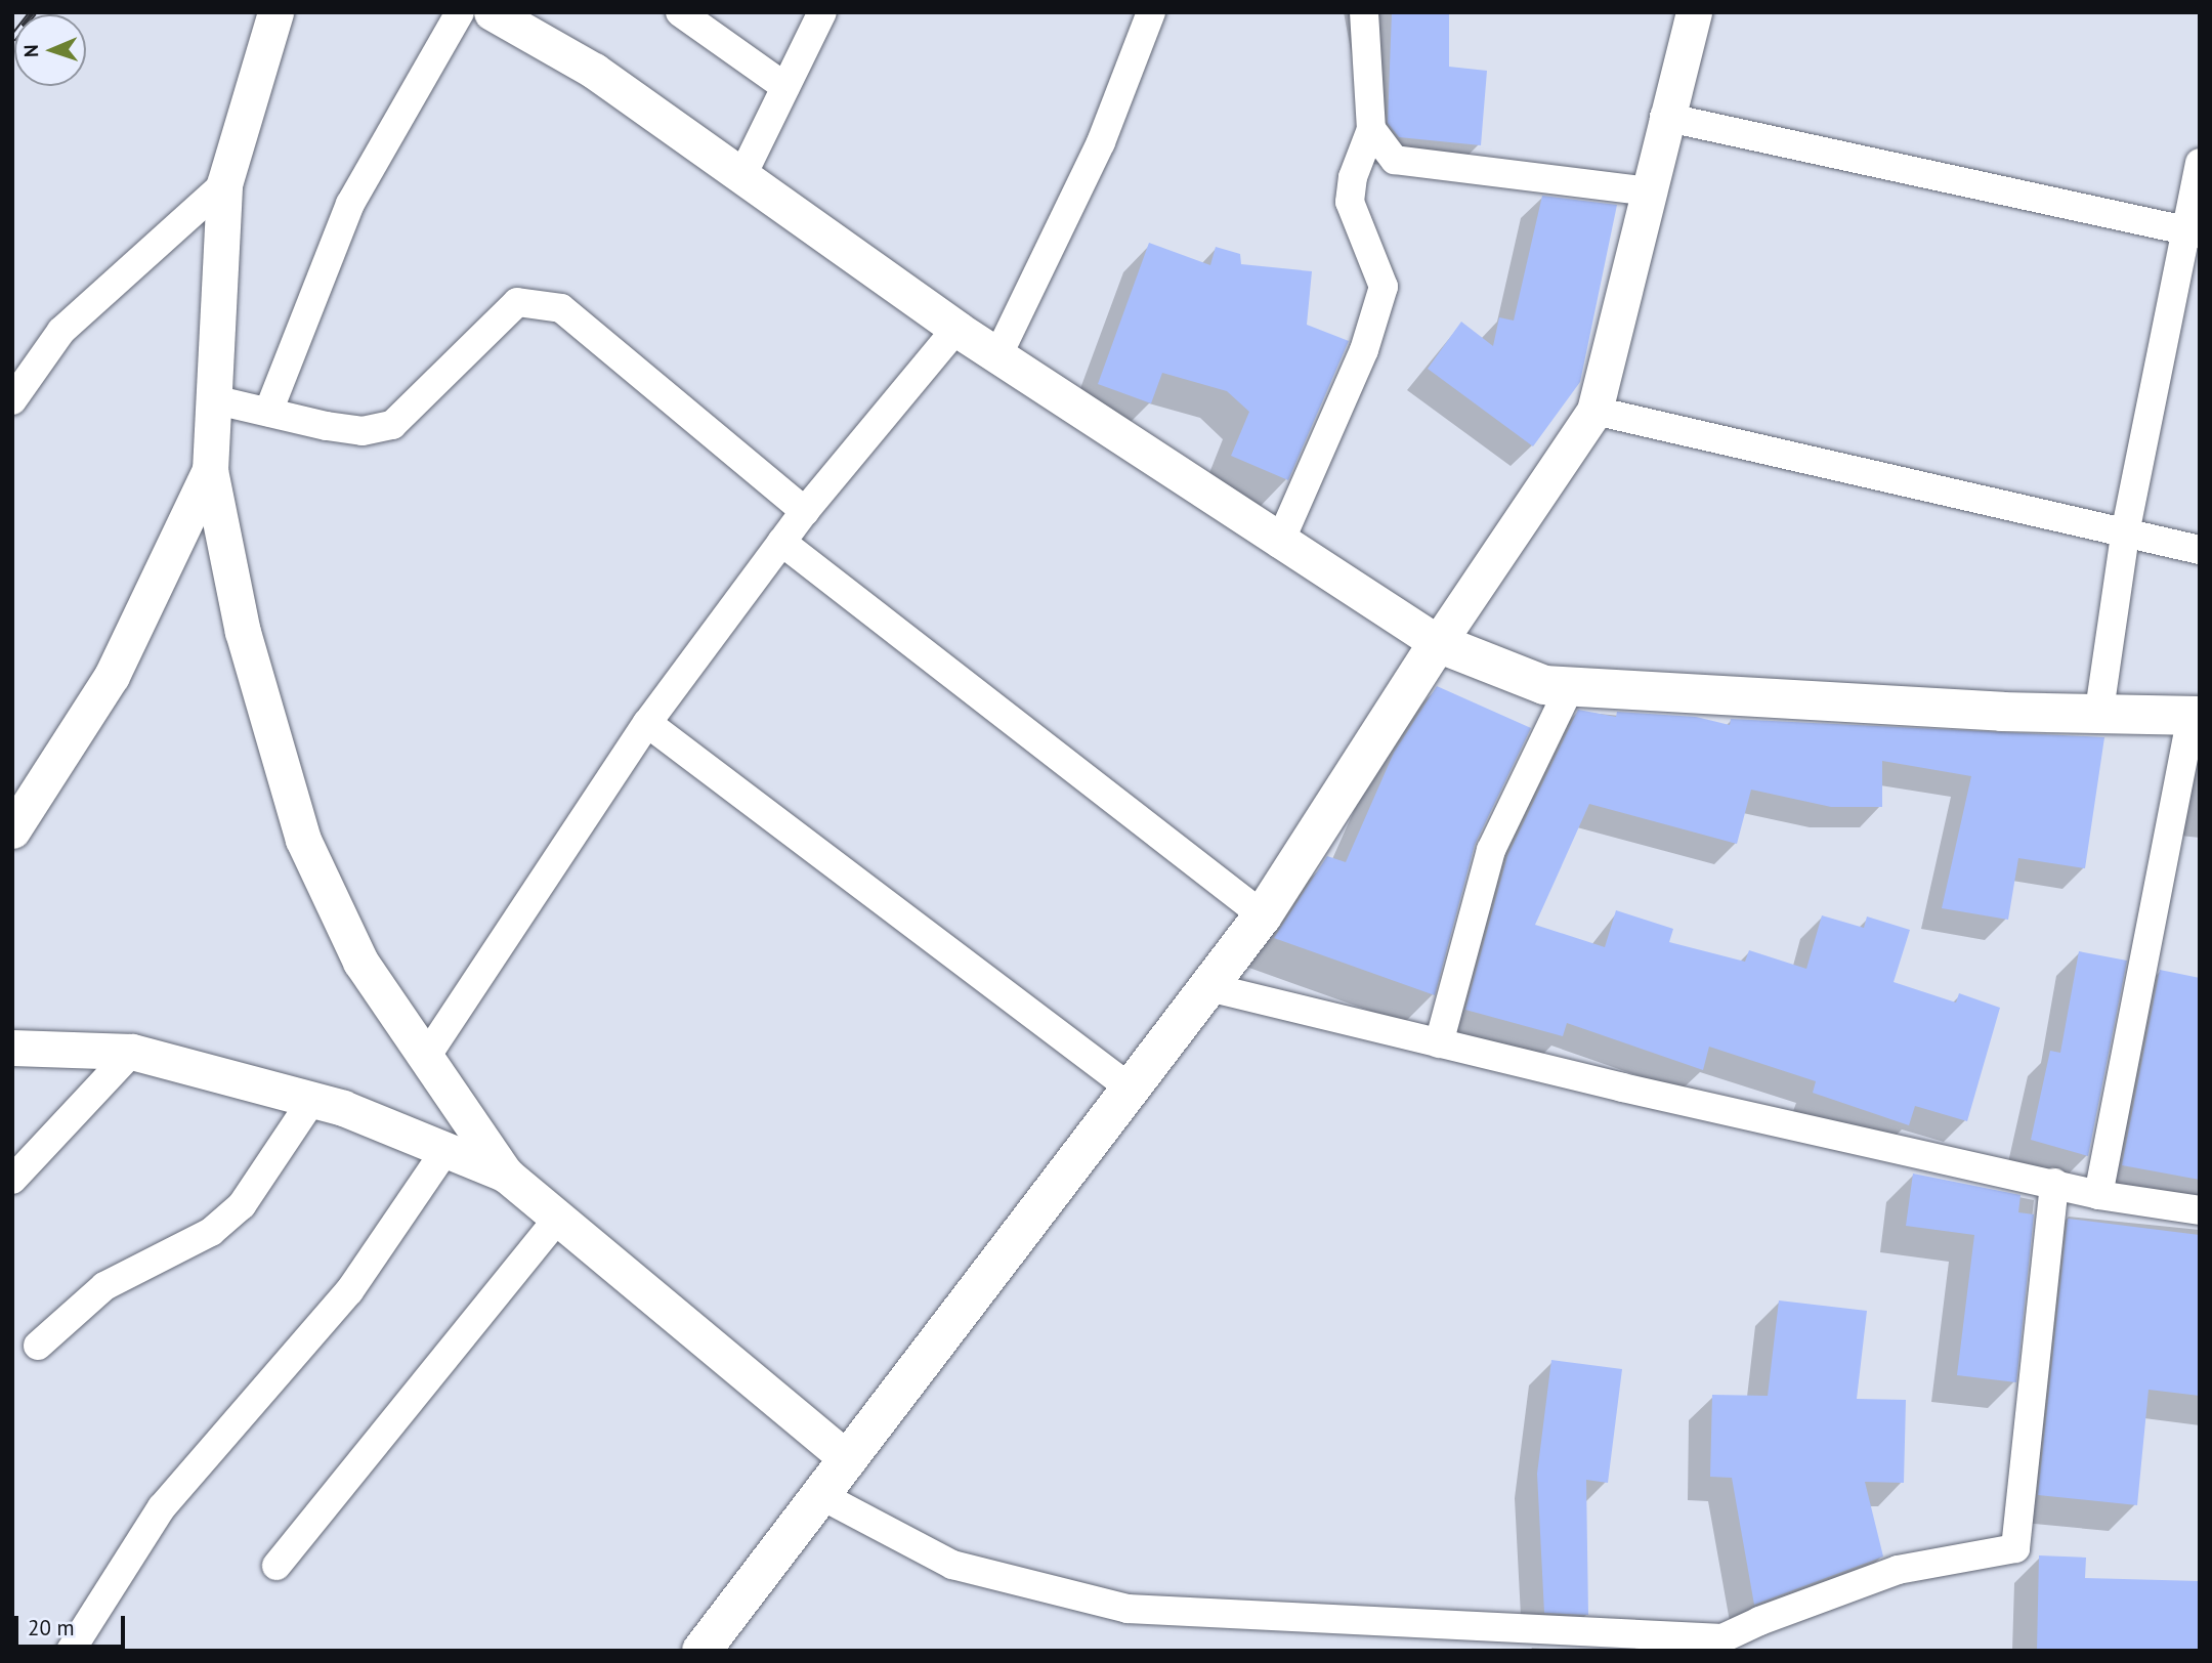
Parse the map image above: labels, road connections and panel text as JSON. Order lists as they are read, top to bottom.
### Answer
{
  "scale_bar": "20 m",
  "north": "left"
}
